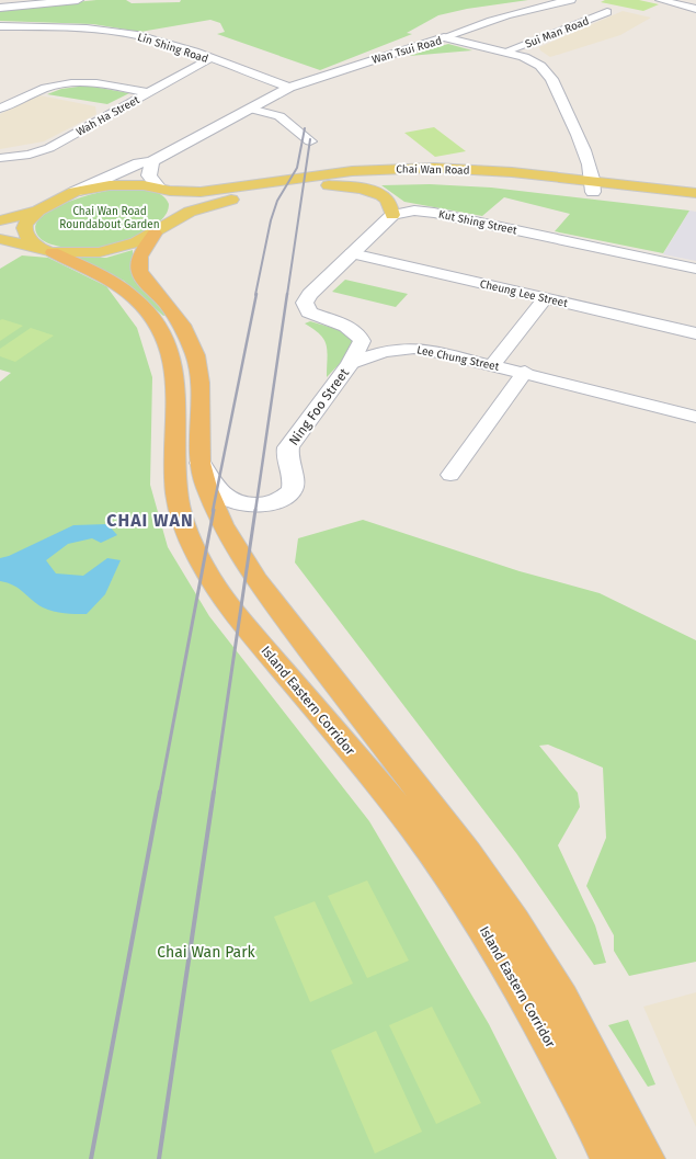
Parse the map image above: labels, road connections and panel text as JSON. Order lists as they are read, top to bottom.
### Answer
{
  "streets": {
    "highway": ["Island Eastern Corridor"],
    "main road": ["Chai Wan Road"],
    "street": [
      "Sui Man Road",
      "Lin Shing Road",
      "Wan Tsui Road",
      "Wah Ha Street",
      "Kut Shing Street",
      "Cheung Lee Street",
      "Lee Chung Street",
      "Ning Foo Street"
    ]
  },
  "crossings": [
    ["Sui Man Road", "Wan Tsui Road"],
    ["Lin Shing Road", "Wan Tsui Road"],
    ["Lin Shing Road", "Wah Ha Street"],
    ["Wan Tsui Road", "Chai Wan Road"],
    ["Chai Wan Road", "Island Eastern Corridor"],
    ["Lee Chung Street", "Ning Foo Street"]
  ],
  "districts": ["CHAI WAN"],
  "parks": ["Chai Wan Road Roundabout Garden", "Chai Wan Park"]
}
